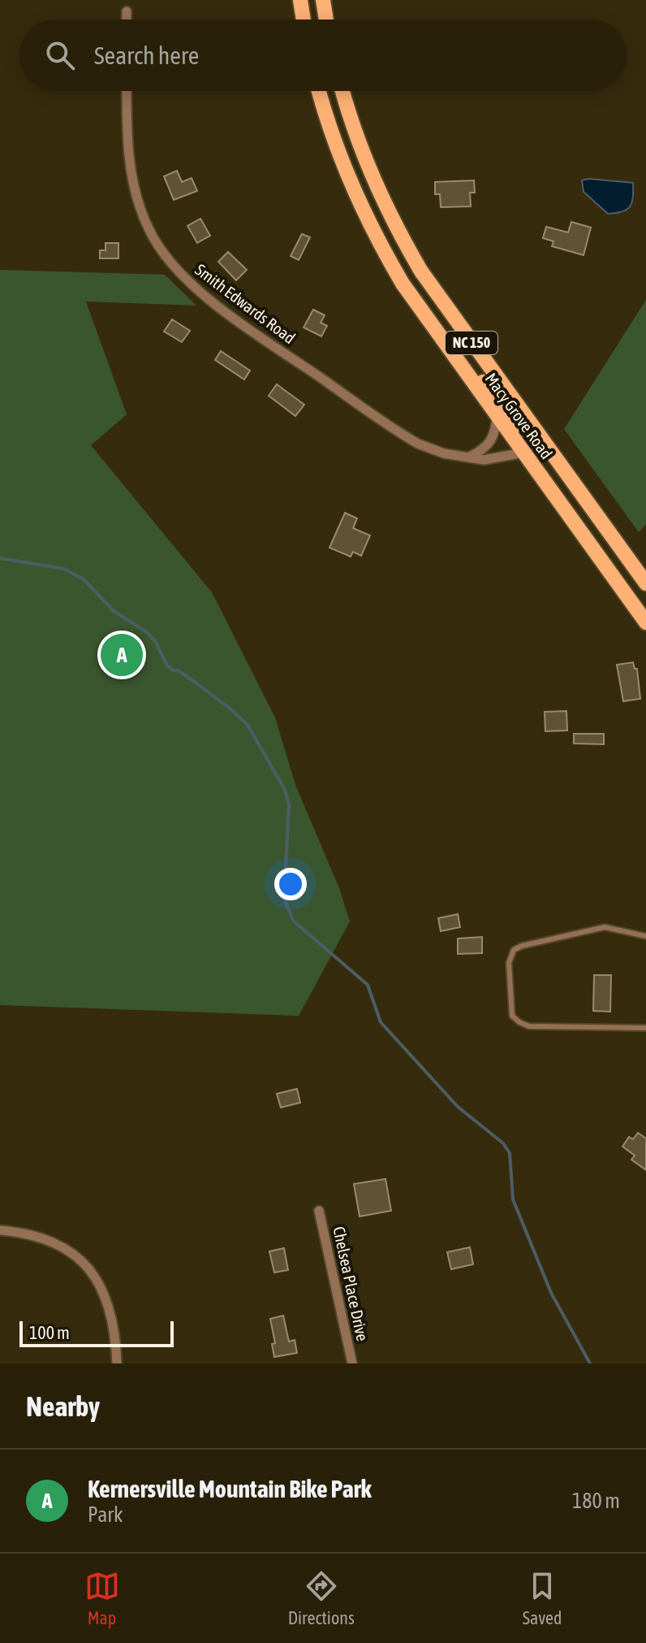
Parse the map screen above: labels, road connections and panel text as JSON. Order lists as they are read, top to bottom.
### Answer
{
  "streets": {
    "main road": ["NC 150", "Macy Grove Road"],
    "street": ["Smith Edwards Road", "Chelsea Place Drive"]
  },
  "crossings": [
    ["Smith Edwards Road", "Macy Grove Road"]
  ],
  "scale_bar": "100 m",
  "page": {
    "search": "Search here",
    "pins": "A",
    "scale": "100 m",
    "heading": "Nearby",
    "list": [
      {
        "mark": "A",
        "name": "Kernersville Mountain Bike Park",
        "note": "Park",
        "value": "180 m"
      }
    ],
    "nav": ["Map", "Directions", "Saved"]
  }
}
